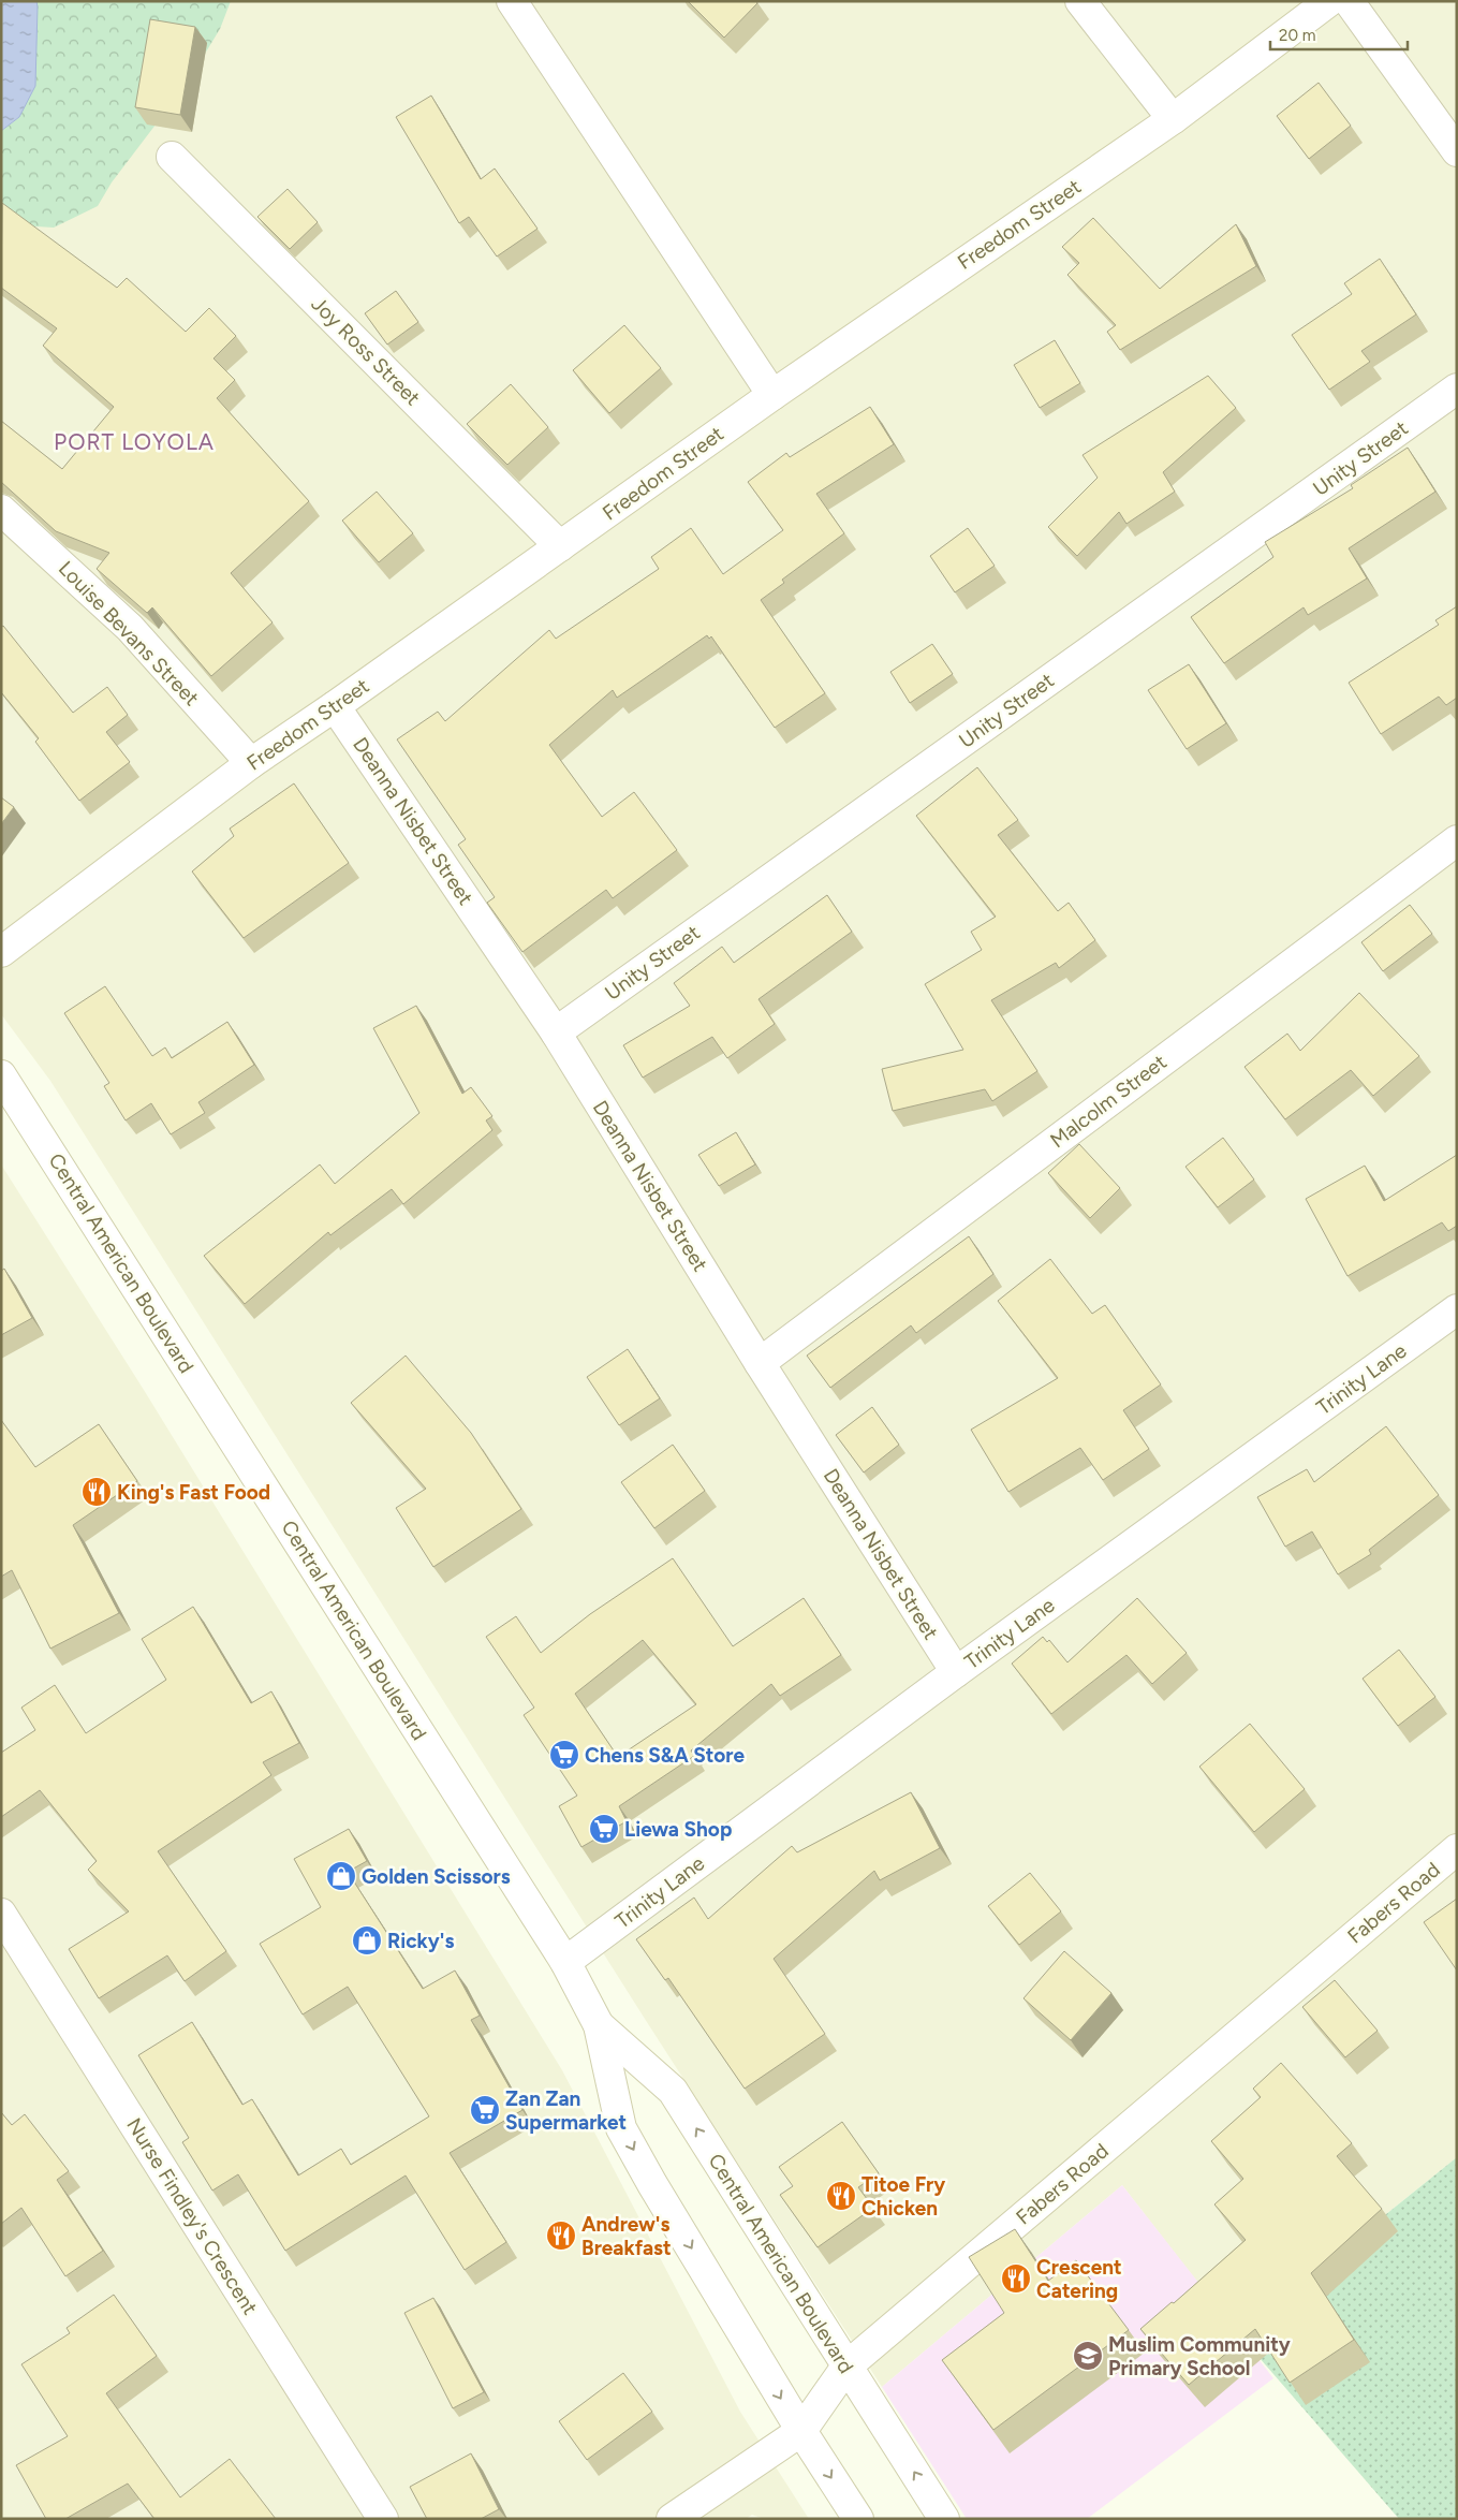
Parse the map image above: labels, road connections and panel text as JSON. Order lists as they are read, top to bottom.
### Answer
{
  "streets": {
    "street": [
      "Freedom Street",
      "Joy Ross Street",
      "Unity Street",
      "Louise Bevans Street",
      "Deanna Nisbet Street",
      "Malcolm Street",
      "Central American Boulevard",
      "Trinity Lane",
      "Fabers Road",
      "Nurse Findley's Crescent"
    ]
  },
  "crossings": [
    ["Freedom Street", "Joy Ross Street"],
    ["Freedom Street", "Louise Bevans Street"],
    ["Freedom Street", "Deanna Nisbet Street"],
    ["Unity Street", "Deanna Nisbet Street"],
    ["Deanna Nisbet Street", "Malcolm Street"],
    ["Deanna Nisbet Street", "Trinity Lane"],
    ["Central American Boulevard", "Trinity Lane"],
    ["Central American Boulevard", "Fabers Road"]
  ],
  "districts": ["PORT LOYOLA"],
  "places": {
    "restaurant": [
      "King's Fast Food",
      "Titoe Fry Chicken",
      "Andrew's Breakfast",
      "Crescent Catering"
    ],
    "supermarket": ["Chens S&A Store", "Liewa Shop", "Zan Zan Supermarket"],
    "shop": ["Golden Scissors", "Ricky's"],
    "school or university": ["Muslim Community Primary School"]
  },
  "scale_bar": "20 m"
}
